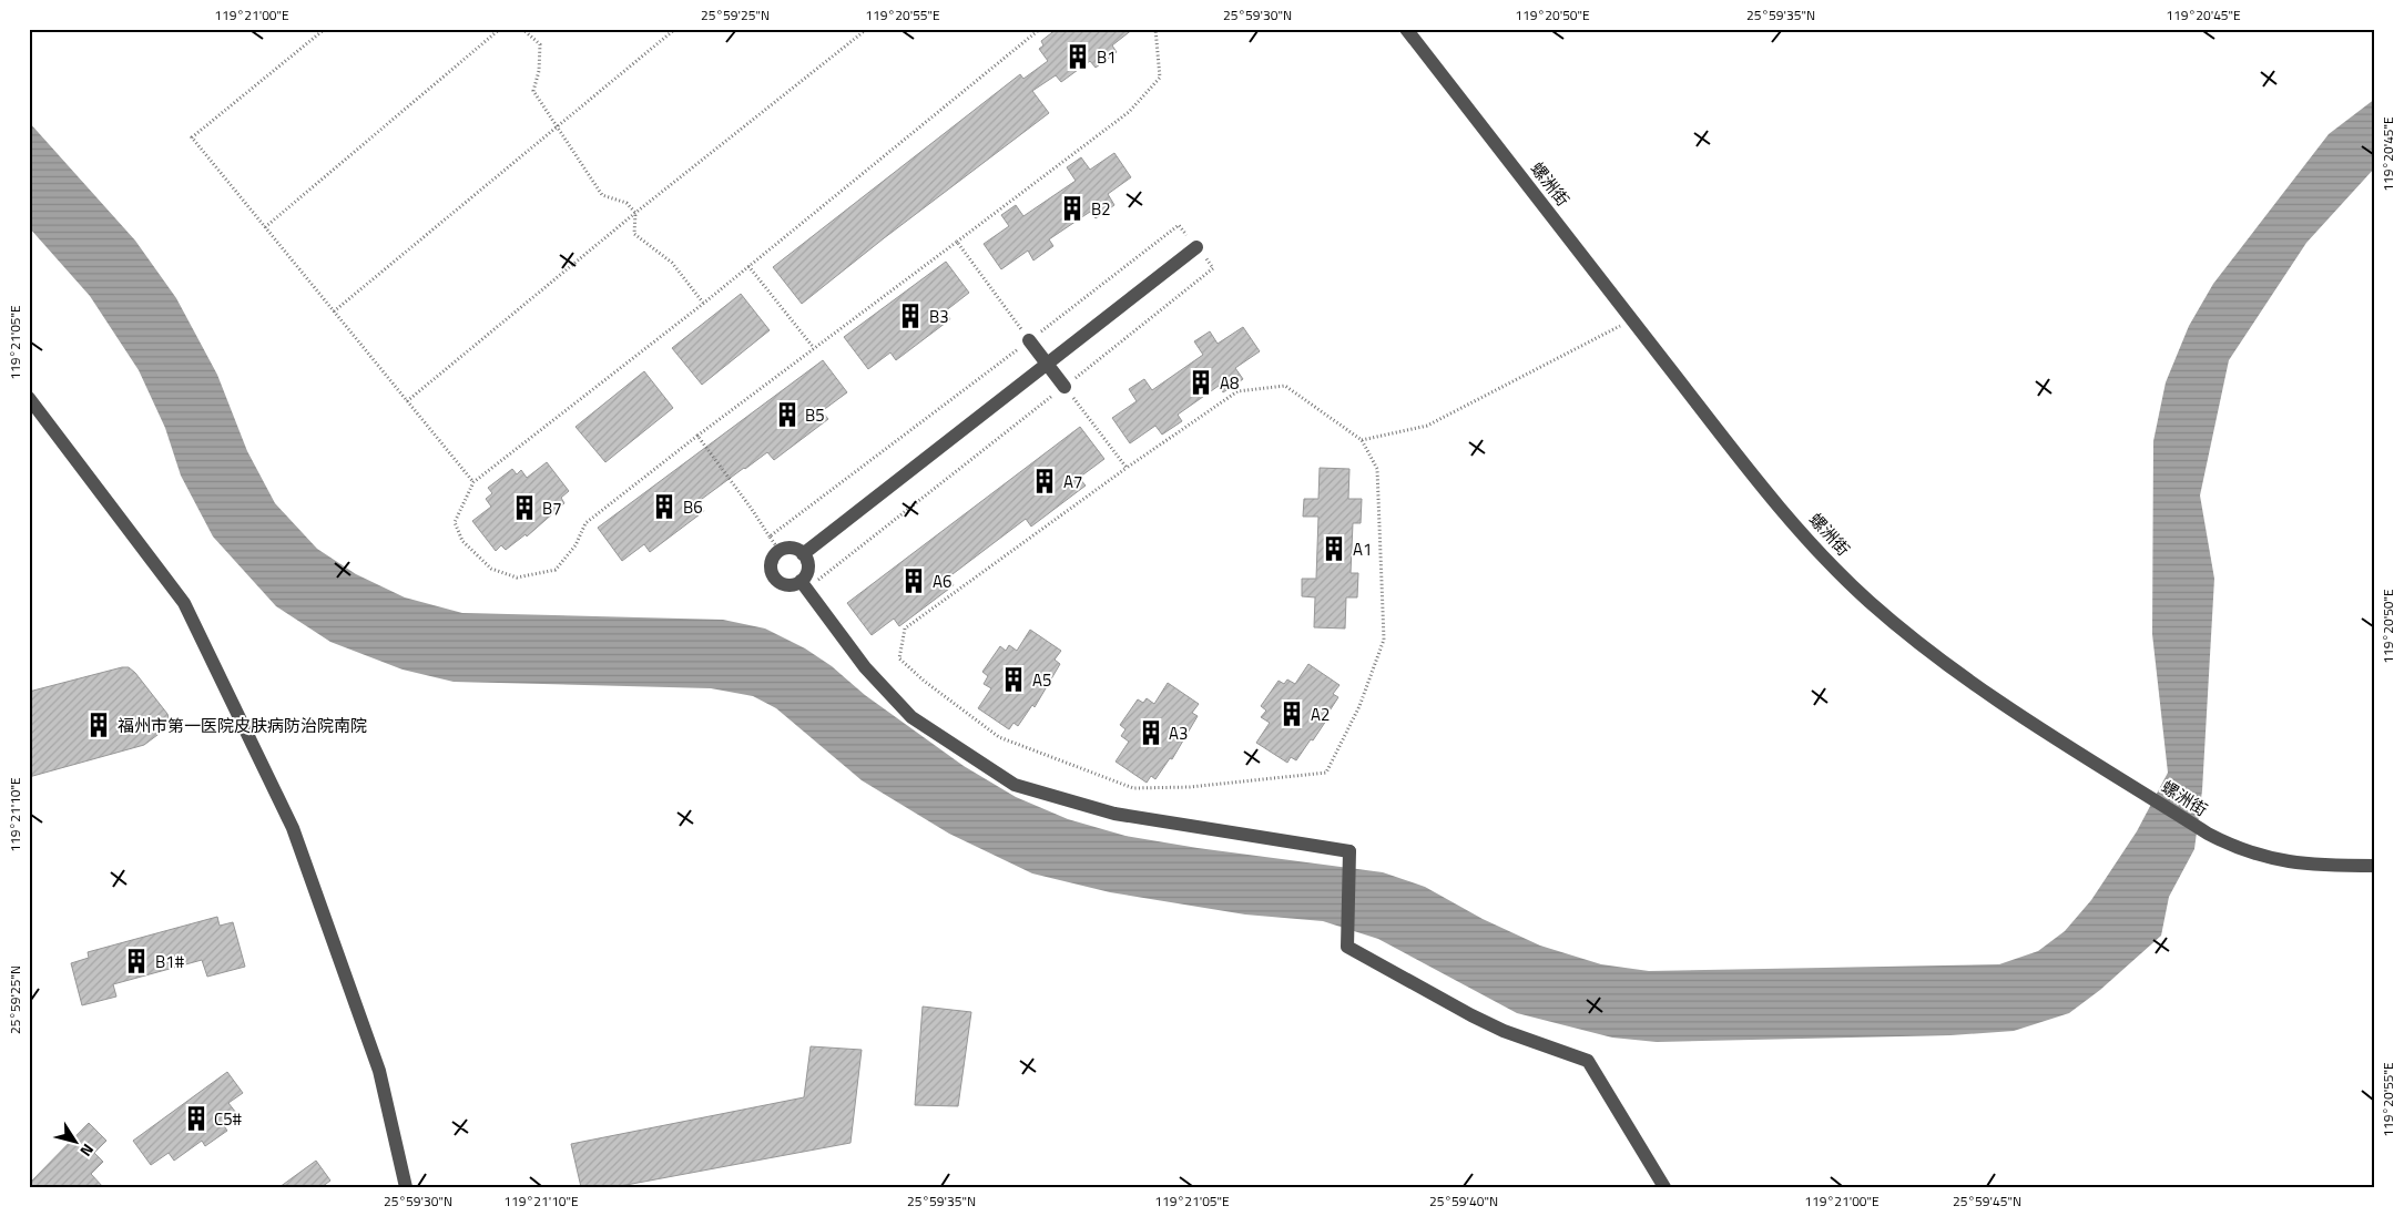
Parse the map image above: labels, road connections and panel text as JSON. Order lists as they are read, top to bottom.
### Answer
{
  "streets": {
    "street": ["螺洲街"]
  },
  "places": {
    "building": [
      "B1",
      "B2",
      "B3",
      "A8",
      "B5",
      "A7",
      "B6",
      "B7",
      "A1",
      "A6",
      "A5",
      "A2",
      "福州市第一医院皮肤病防治院南院",
      "A3",
      "B1#",
      "C5#"
    ]
  },
  "north": "bottom right",
  "coordinates": [
    "119°21'00\"E",
    "25°59'25\"N",
    "119°20'55\"E",
    "25°59'30\"N",
    "119°20'50\"E",
    "25°59'35\"N",
    "119°20'45\"E",
    "119°21'05\"E",
    "119°21'10\"E",
    "25°59'40\"N",
    "25°59'45\"N"
  ]
}
